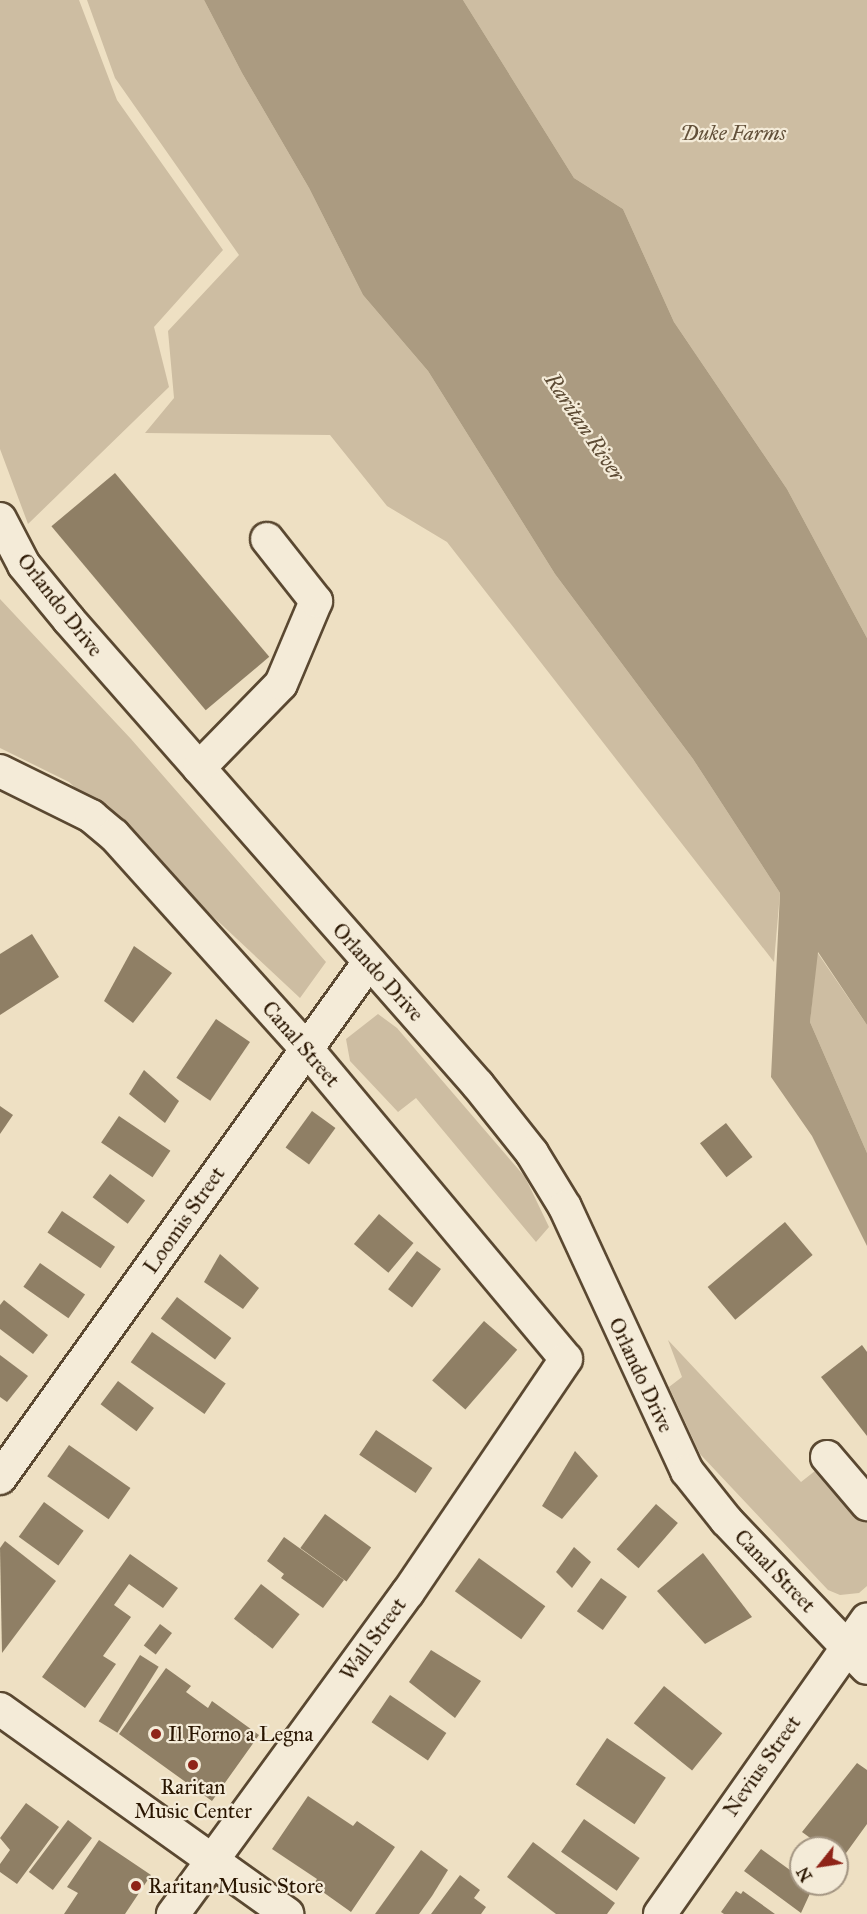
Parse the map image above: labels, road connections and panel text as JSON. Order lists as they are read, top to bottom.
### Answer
{
  "streets": {
    "street": [
      "Orlando Drive",
      "Canal Street",
      "Loomis Street",
      "Wall Street",
      "Nevius Street"
    ]
  },
  "crossings": [
    ["Orlando Drive", "Canal Street"],
    ["Orlando Drive", "Loomis Street"],
    ["Canal Street", "Loomis Street"],
    ["Canal Street", "Wall Street"],
    ["Canal Street", "Nevius Street"]
  ],
  "water": ["Raritan River"],
  "parks": ["Duke Farms"],
  "places": ["Il Forno a Legna", "Raritan Music Center", "Raritan Music Store"],
  "north": "bottom left"
}
